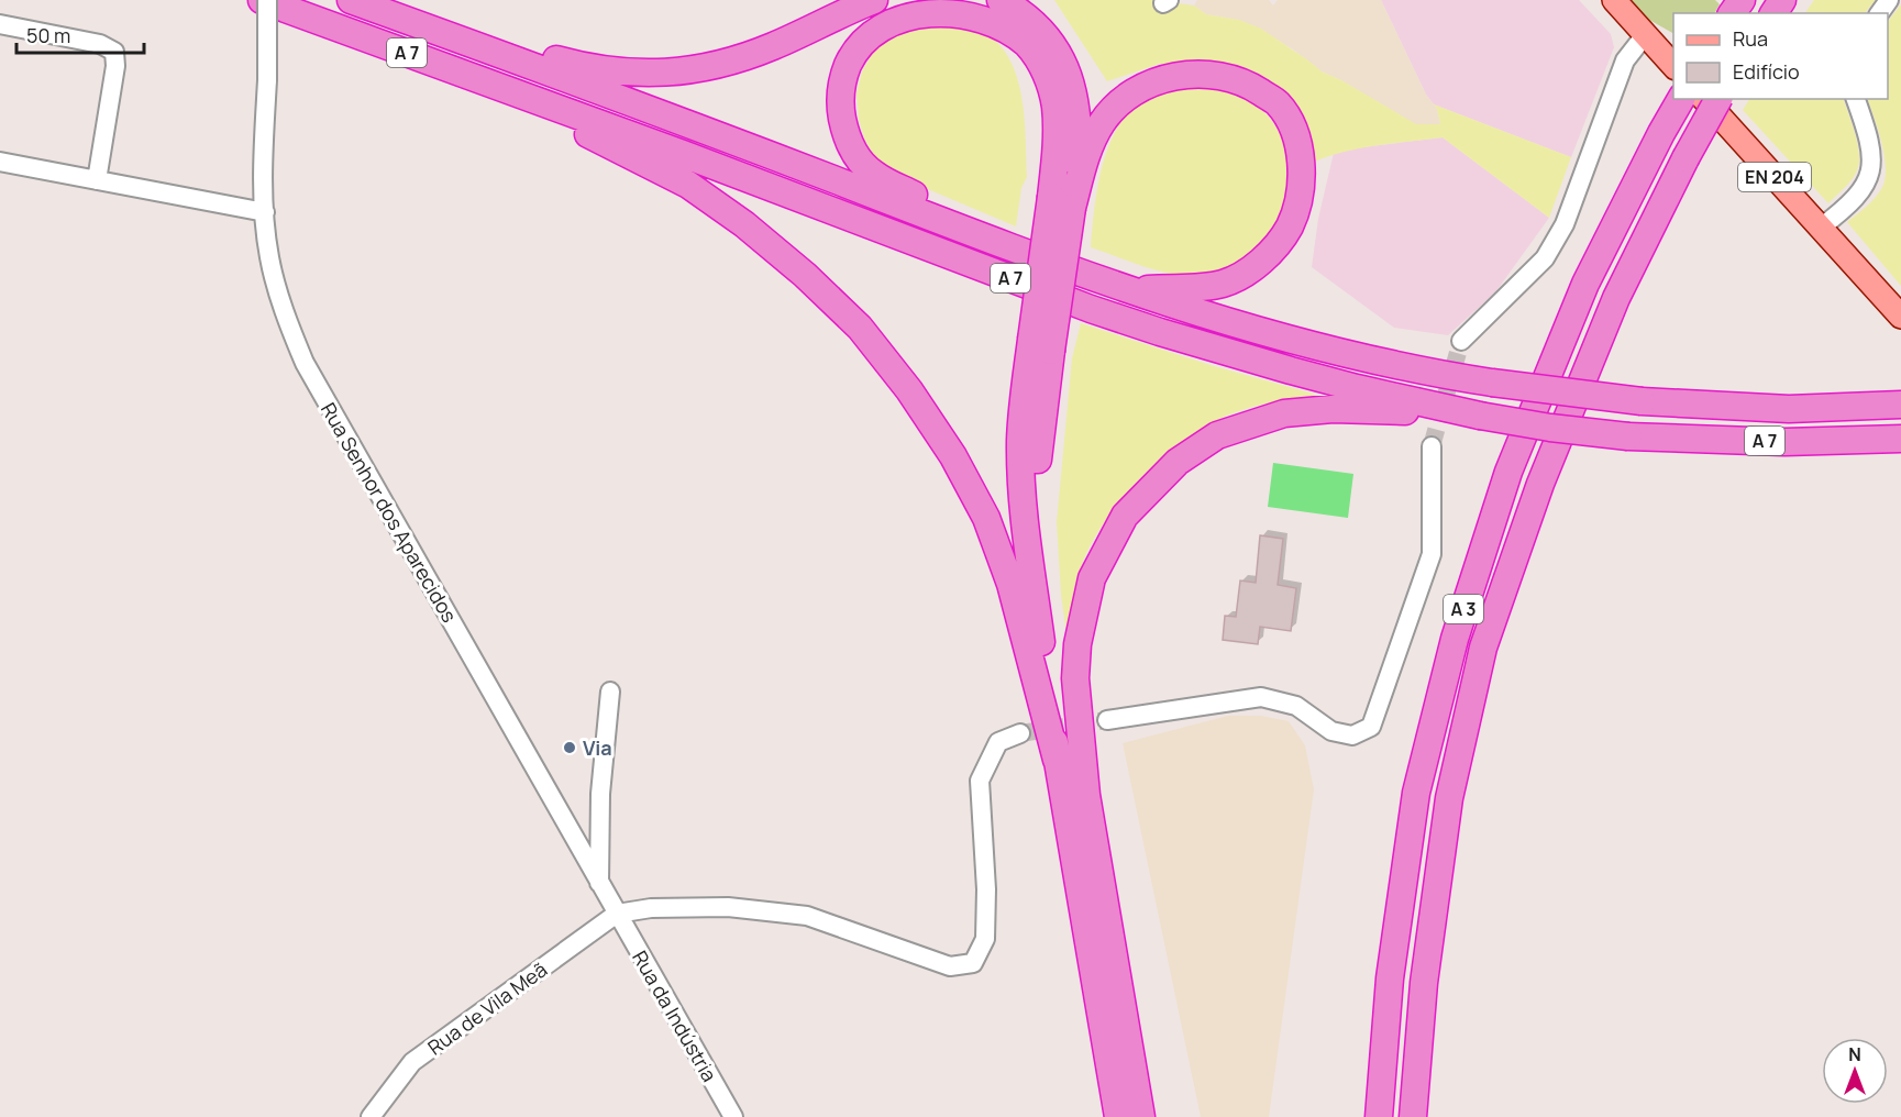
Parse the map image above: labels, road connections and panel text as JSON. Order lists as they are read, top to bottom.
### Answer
{
  "streets": {
    "highway": ["A 7", "A 3"],
    "main road": ["EN 204"],
    "street": ["Rua Senhor dos Aparecidos", "Rua de Vila Meã", "Rua da Indústria"]
  },
  "crossings": [
    ["Rua Senhor dos Aparecidos", "Rua de Vila Meã"],
    ["Rua Senhor dos Aparecidos", "Rua da Indústria"],
    ["Rua de Vila Meã", "Rua da Indústria"]
  ],
  "places": ["Via"],
  "legend": ["Rua", "Edifício"],
  "scale_bar": "50 m",
  "north": "top"
}
